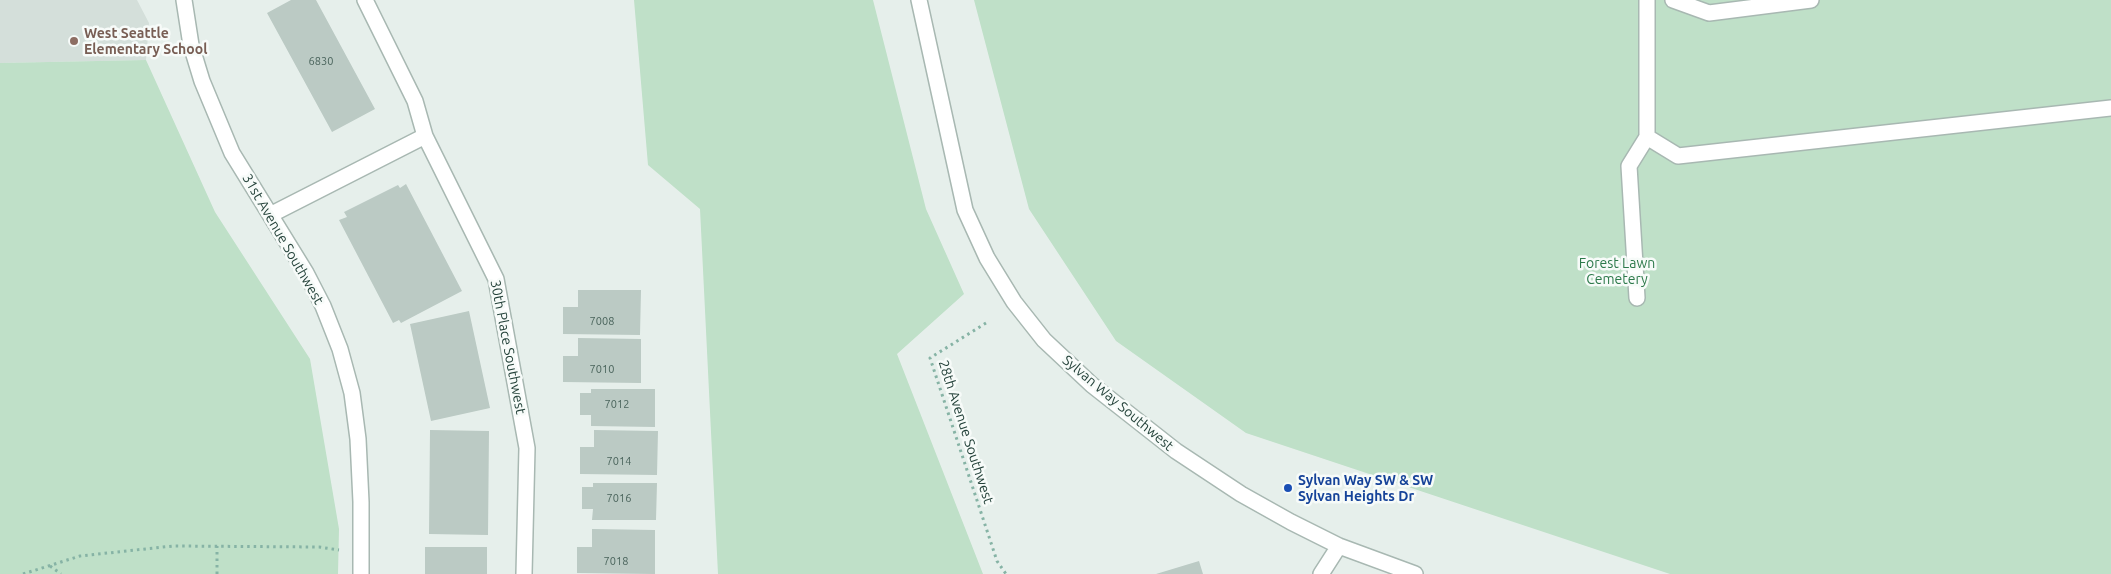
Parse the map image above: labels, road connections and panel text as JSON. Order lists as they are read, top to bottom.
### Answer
{
  "streets": {
    "street": ["31st Avenue Southwest", "30th Place Southwest", "Sylvan Way Southwest"],
    "path": ["28th Avenue Southwest"]
  },
  "parks": ["Forest Lawn Cemetery"],
  "places": ["West Seattle Elementary School", "Sylvan Way SW & SW Sylvan Heights Dr"],
  "house_numbers": [
    "6830",
    "7008",
    "7010",
    "7012",
    "7014",
    "7016",
    "7018"
  ]
}
